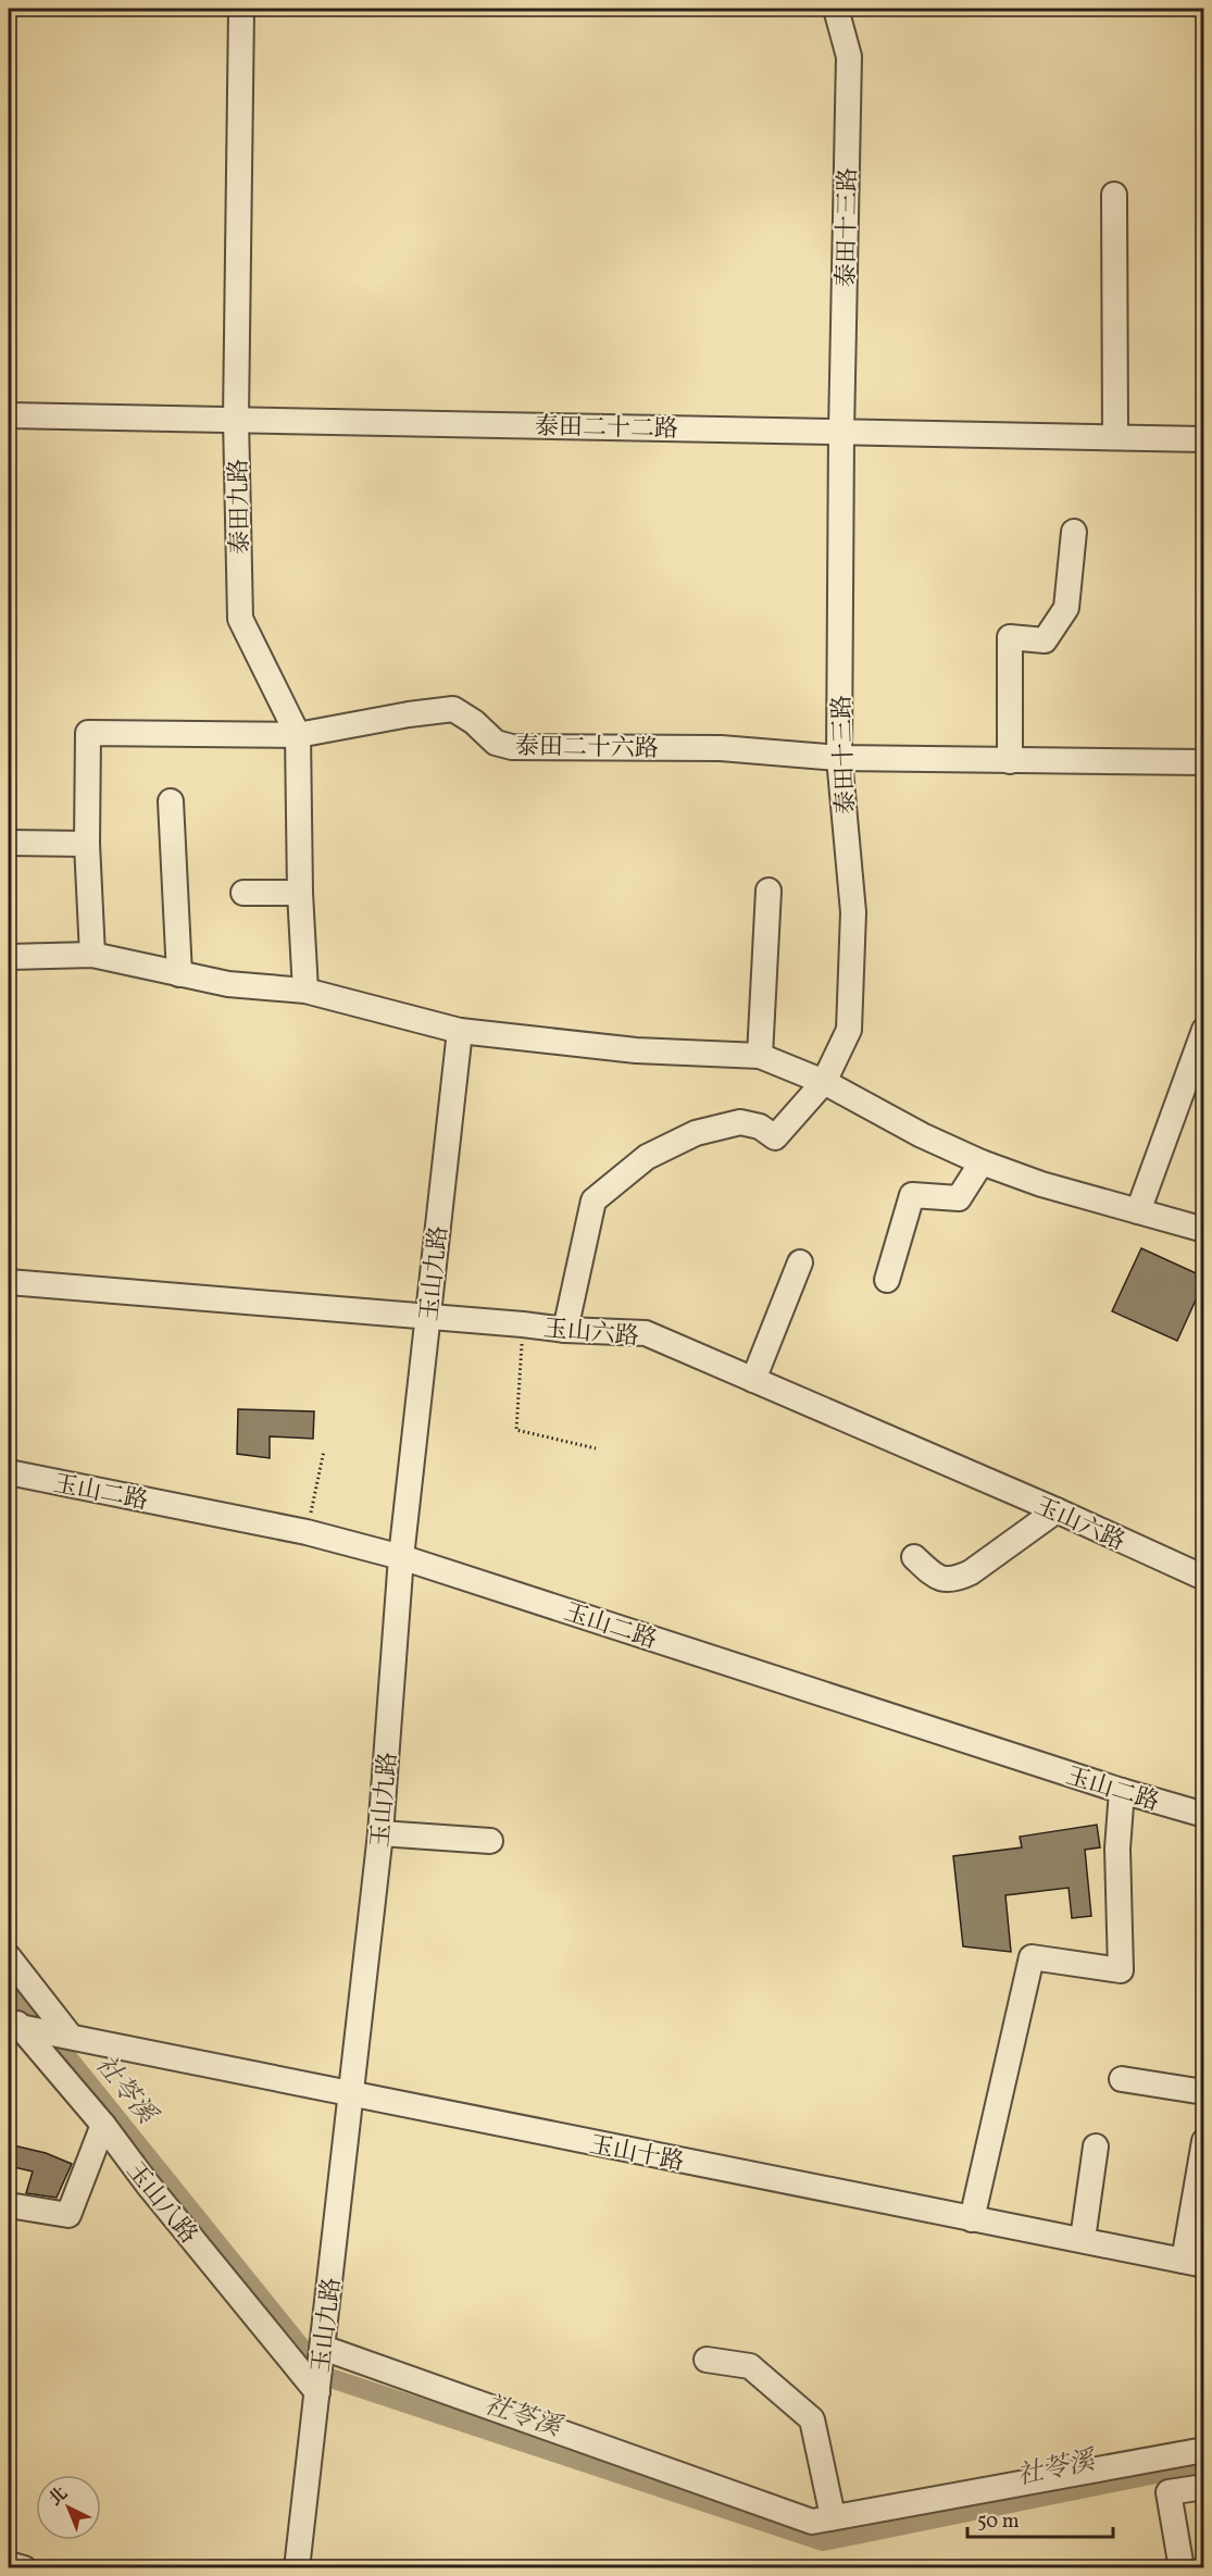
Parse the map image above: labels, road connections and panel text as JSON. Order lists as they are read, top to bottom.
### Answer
{
  "streets": {
    "street": [
      "泰田十三路",
      "泰田二十二路",
      "泰田九路",
      "泰田二十六路",
      "玉山九路",
      "玉山六路",
      "玉山二路",
      "玉山十路",
      "玉山八路"
    ]
  },
  "crossings": [
    ["泰田十三路", "泰田二十二路"],
    ["泰田十三路", "泰田二十六路"],
    ["泰田十三路", "玉山六路"],
    ["泰田二十二路", "泰田九路"],
    ["泰田九路", "泰田二十六路"],
    ["玉山九路", "玉山六路"],
    ["玉山九路", "玉山二路"],
    ["玉山九路", "玉山十路"],
    ["玉山九路", "玉山八路"],
    ["玉山十路", "玉山八路"]
  ],
  "water": ["社苓溪"],
  "scale_bar": "50 m",
  "north": "top left"
}
